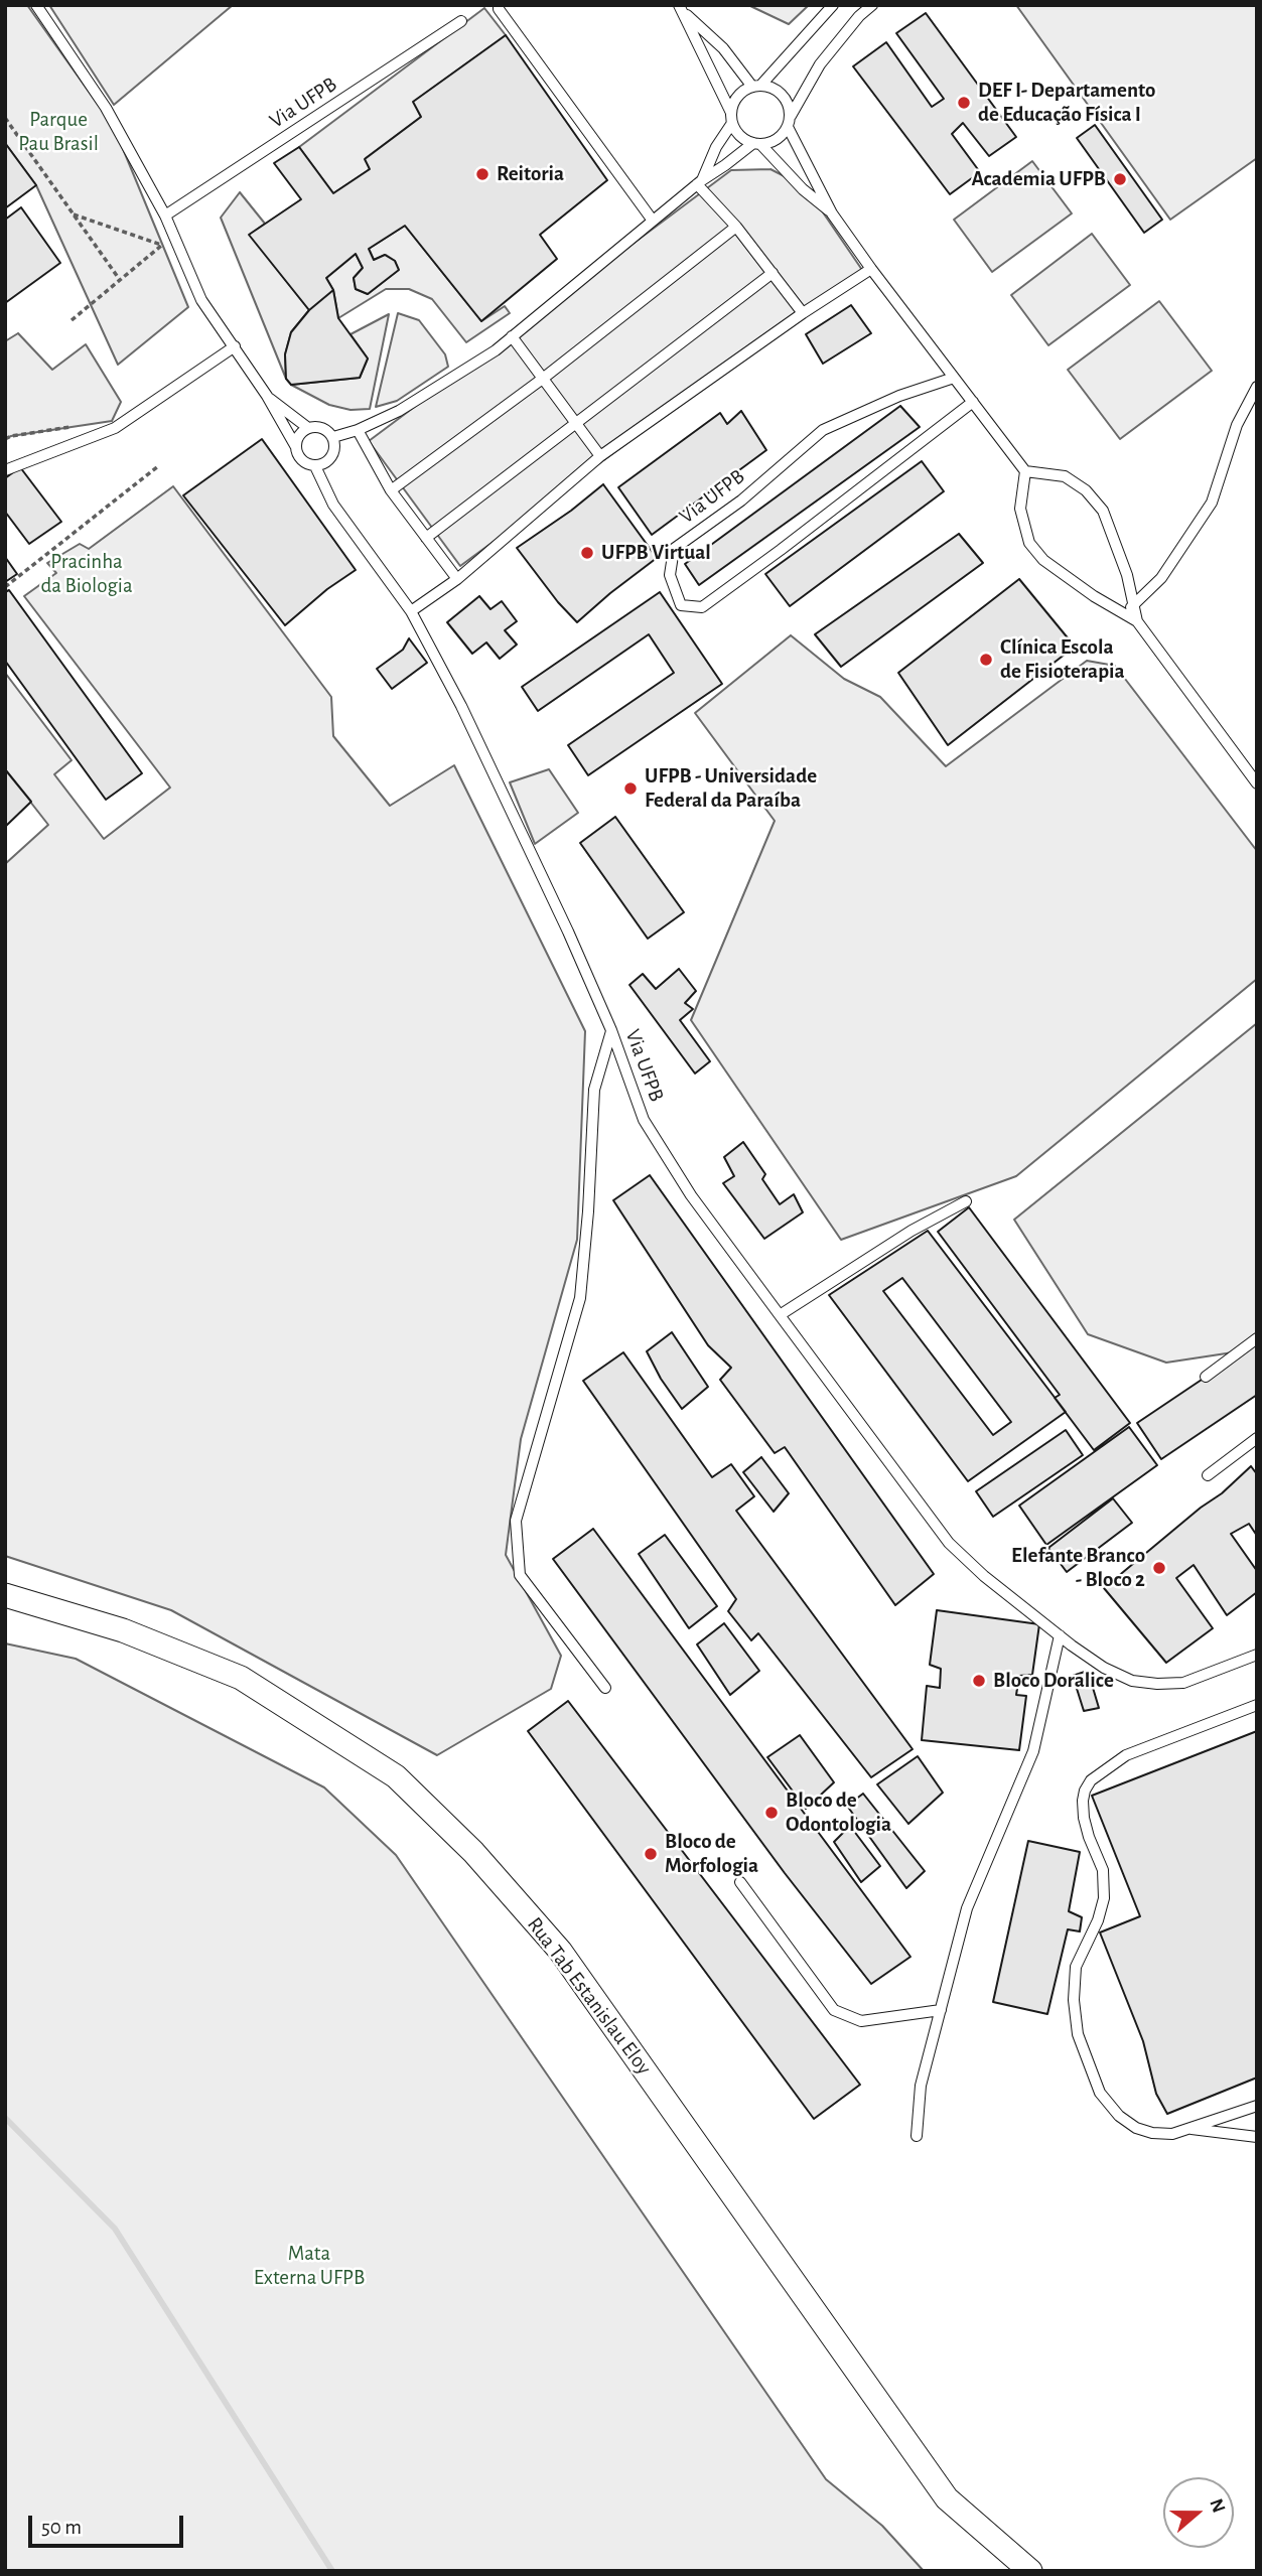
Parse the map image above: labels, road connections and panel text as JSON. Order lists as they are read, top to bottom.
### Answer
{
  "streets": {
    "street": ["Rua Tab Estanislau Eloy"],
    "lane": ["Via UFPB"]
  },
  "parks": ["Parque Pau Brasil", "Pracinha da Biologia", "Mata Externa UFPB"],
  "places": [
    "DEF I- Departamento de Educação Física I",
    "Reitoria",
    "Academia UFPB",
    "UFPB Virtual",
    "Clínica Escola de Fisioterapia",
    "UFPB - Universidade Federal da Paraíba",
    "Elefante Branco - Bloco 2",
    "Bloco Doralice",
    "Bloco de Odontologia",
    "Bloco de Morfologia"
  ],
  "scale_bar": "50 m",
  "north": "right"
}
